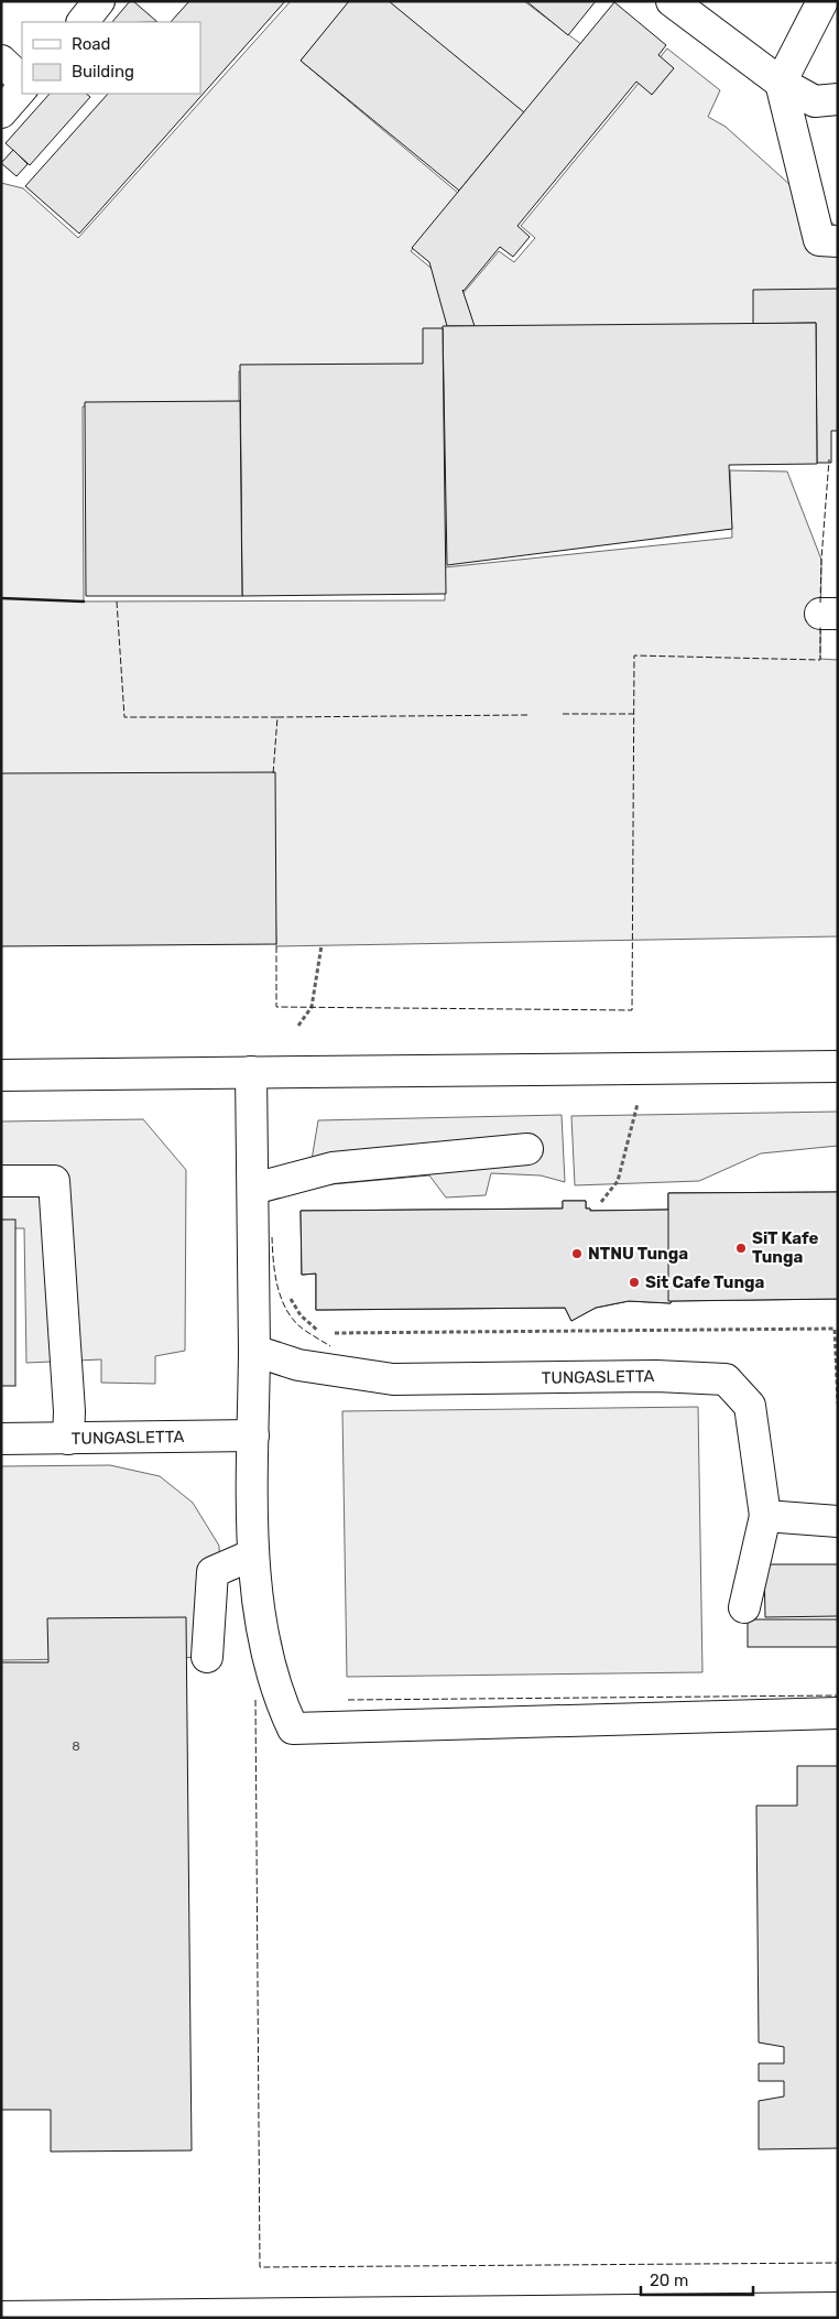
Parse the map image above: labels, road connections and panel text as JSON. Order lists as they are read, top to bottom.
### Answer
{
  "streets": {
    "main road": ["TUNGASLETTA"]
  },
  "places": ["SiT Kafe Tunga", "NTNU Tunga", "Sit Cafe Tunga"],
  "house_numbers": ["8"],
  "legend": ["Road", "Building"],
  "scale_bar": "20 m"
}
